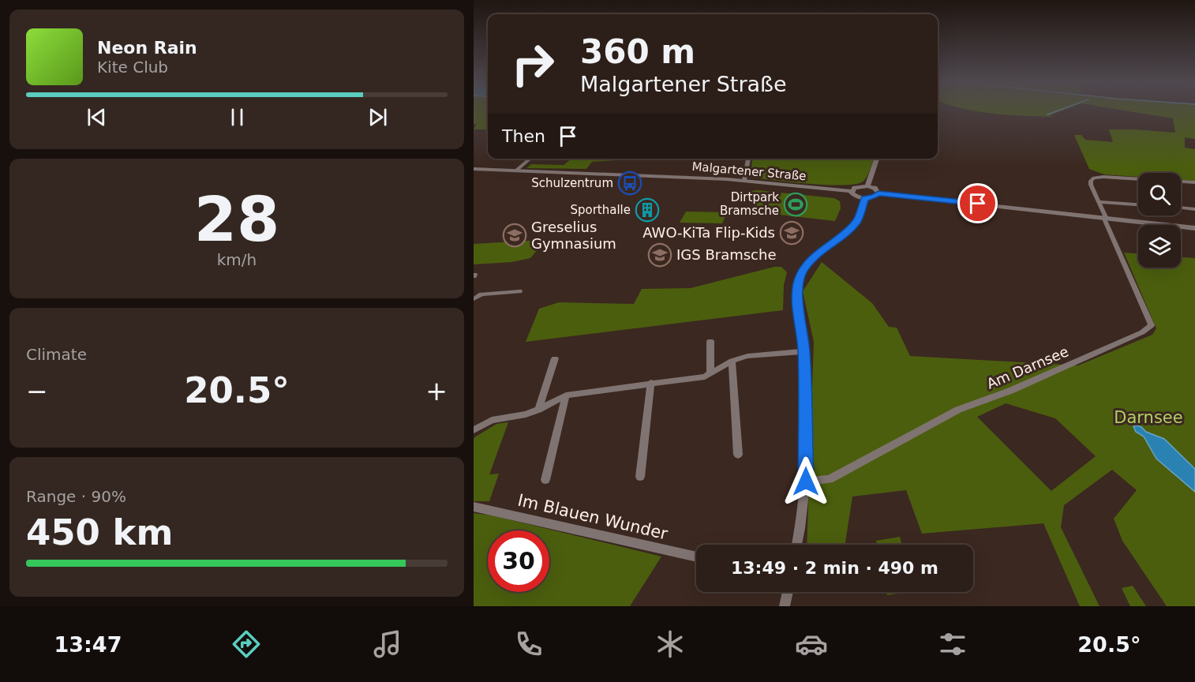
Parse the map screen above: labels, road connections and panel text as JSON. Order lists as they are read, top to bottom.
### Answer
{
  "streets": {
    "street": ["Malgartener Straße", "Am Darnsee", "Im Blauen Wunder"]
  },
  "parks": ["Darnsee"],
  "places": {
    "bus stop": ["Schulzentrum"],
    "sports": ["Dirtpark Bramsche"],
    "building": ["Sporthalle"],
    "school or university": ["AWO-KiTa Flip-Kids", "Greselius Gymnasium", "IGS Bramsche"]
  },
  "page": {
    "turn": ["360 m", "Malgartener Straße"],
    "song": ["Neon Rain", "Kite Club"],
    "then": "Then",
    "tile": [
      ["28", "km/h"],
      "Climate",
      ["Range · 90%", "450 km"]
    ],
    "heat": ["−", "20.5°", "+"],
    "limit": "30",
    "trip": "13:49 · 2 min · 490 m",
    "tabs": ["13:47", "20.5°"]
  }
}
